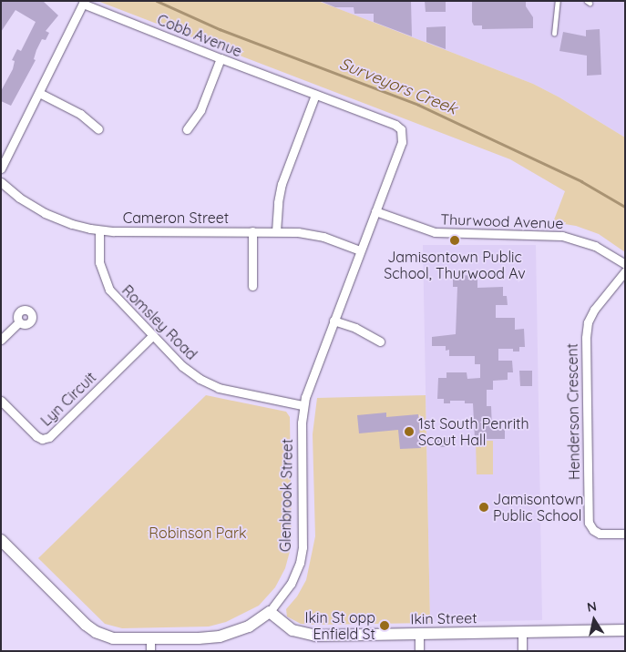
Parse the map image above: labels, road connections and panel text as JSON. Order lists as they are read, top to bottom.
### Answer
{
  "streets": {
    "street": [
      "Cobb Avenue",
      "Cameron Street",
      "Thurwood Avenue",
      "Romsley Road",
      "Lyn Circuit",
      "Henderson Crescent",
      "Glenbrook Street",
      "Ikin Street"
    ]
  },
  "crossings": [
    ["Cobb Avenue", "Glenbrook Street"],
    ["Cameron Street", "Romsley Road"],
    ["Cameron Street", "Glenbrook Street"],
    ["Thurwood Avenue", "Glenbrook Street"],
    ["Romsley Road", "Lyn Circuit"],
    ["Romsley Road", "Glenbrook Street"],
    ["Glenbrook Street", "Ikin Street"]
  ],
  "water": ["Surveyors Creek"],
  "parks": ["Robinson Park"],
  "places": [
    "Jamisontown Public School, Thurwood Av",
    "1st South Penrith Scout Hall",
    "Jamisontown Public School",
    "Ikin St opp Enfield St"
  ],
  "north": "top"
}
